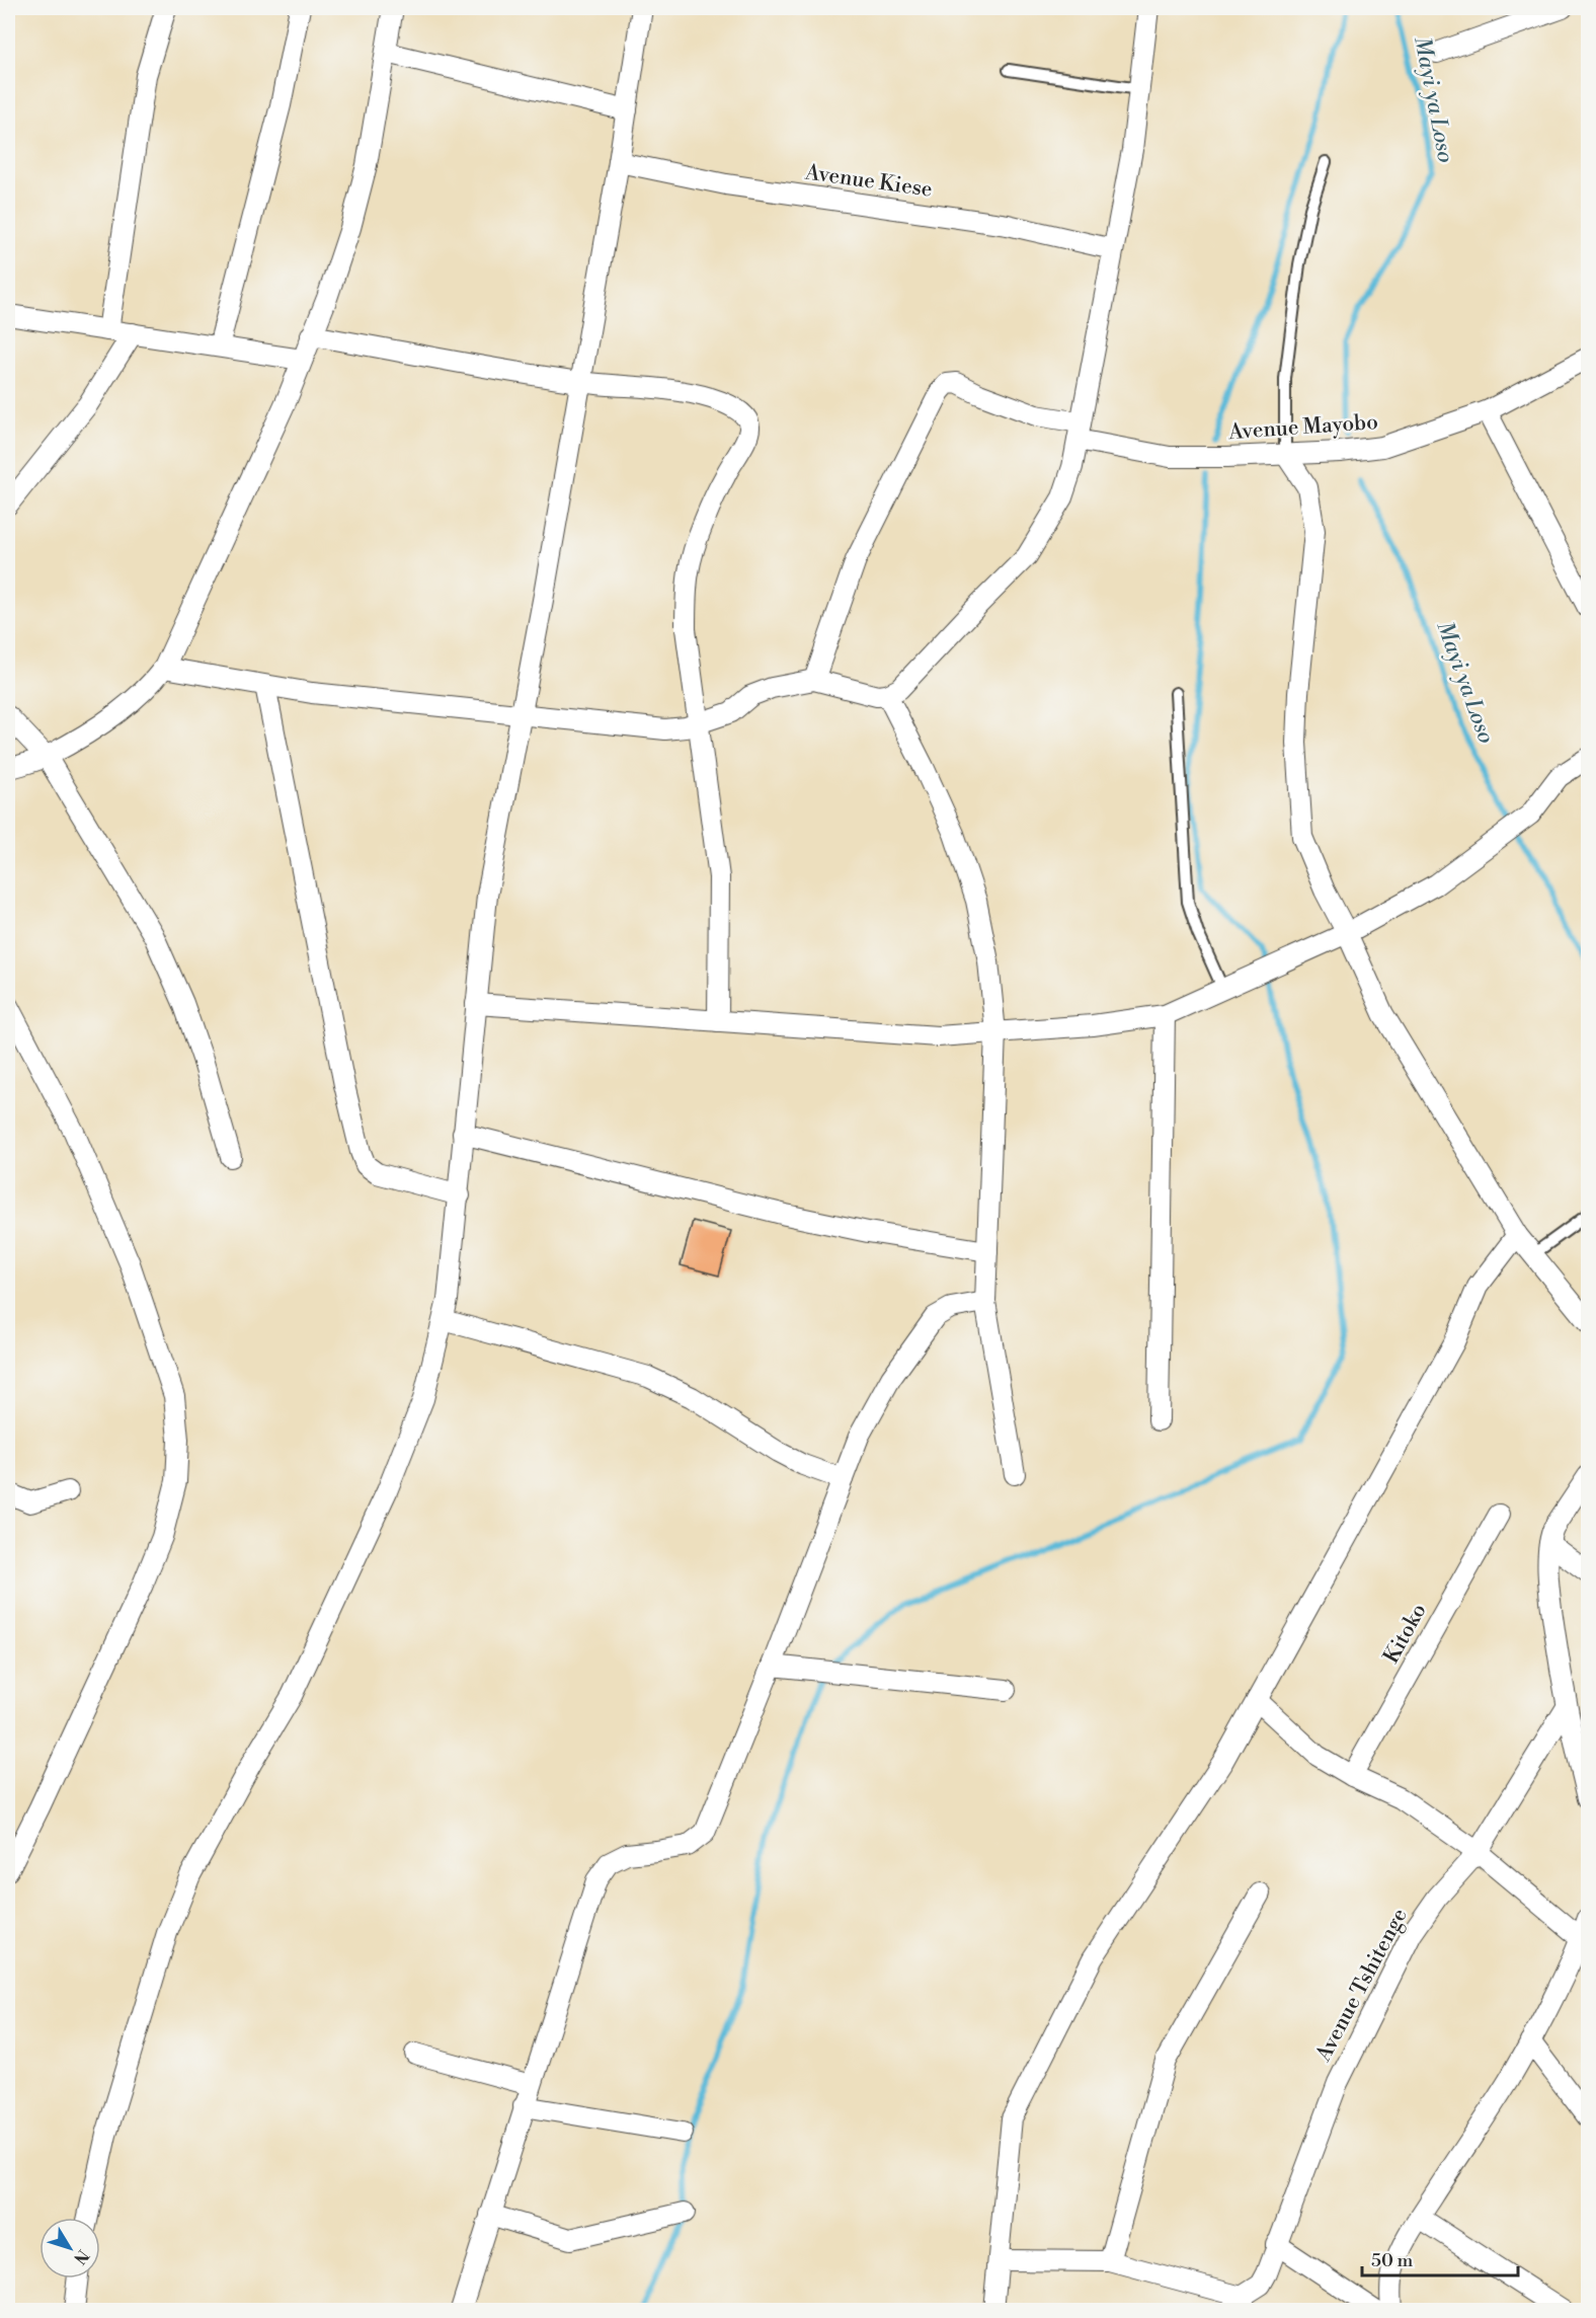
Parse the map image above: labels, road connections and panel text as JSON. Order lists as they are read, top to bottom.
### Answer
{
  "streets": {
    "street": [
      "Avenue Kiese",
      "Avenue Mayobo",
      "Kitoko",
      "Avenue Tshitenge"
    ]
  },
  "water": ["Mayi ya Loso"],
  "scale_bar": "50 m",
  "north": "bottom right"
}
